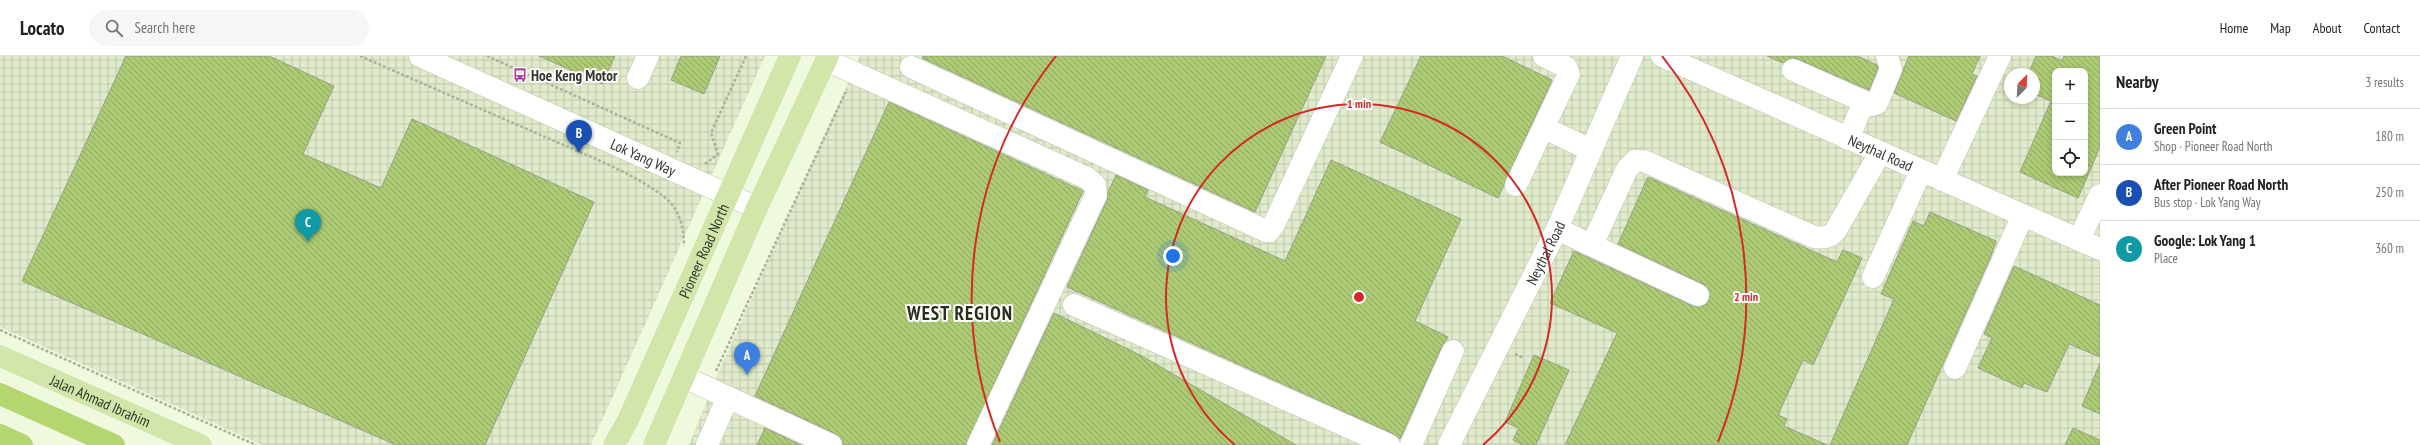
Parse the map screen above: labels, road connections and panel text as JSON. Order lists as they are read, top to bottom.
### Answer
{
  "streets": {
    "main road": ["Pioneer Road North", "Jalan Ahmad Ibrahim"],
    "street": ["Neythal Road", "Lok Yang Way"]
  },
  "crossings": [
    ["Lok Yang Way", "Pioneer Road North"]
  ],
  "districts": ["WEST REGION"],
  "places": {
    "bus stop": ["Hoe Keng Motor"]
  },
  "north": "top right",
  "page": {
    "header": "Locato",
    "search": "Search here",
    "nav": [
      "Home",
      "Map",
      "About",
      "Contact"
    ],
    "heading": ["Nearby", "3 results"],
    "map_buttons": ["+", "−"],
    "list": [
      {
        "mark": "A",
        "name": "Green Point",
        "note": "Shop · Pioneer Road North",
        "value": "180 m"
      },
      {
        "mark": "B",
        "name": "After Pioneer Road North",
        "note": "Bus stop · Lok Yang Way",
        "value": "250 m"
      },
      {
        "mark": "C",
        "name": "Google: Lok Yang 1",
        "note": "Place",
        "value": "360 m"
      }
    ],
    "pins": ["B", "C", "A"]
  },
  "rings": ["1 min", "2 min"]
}
